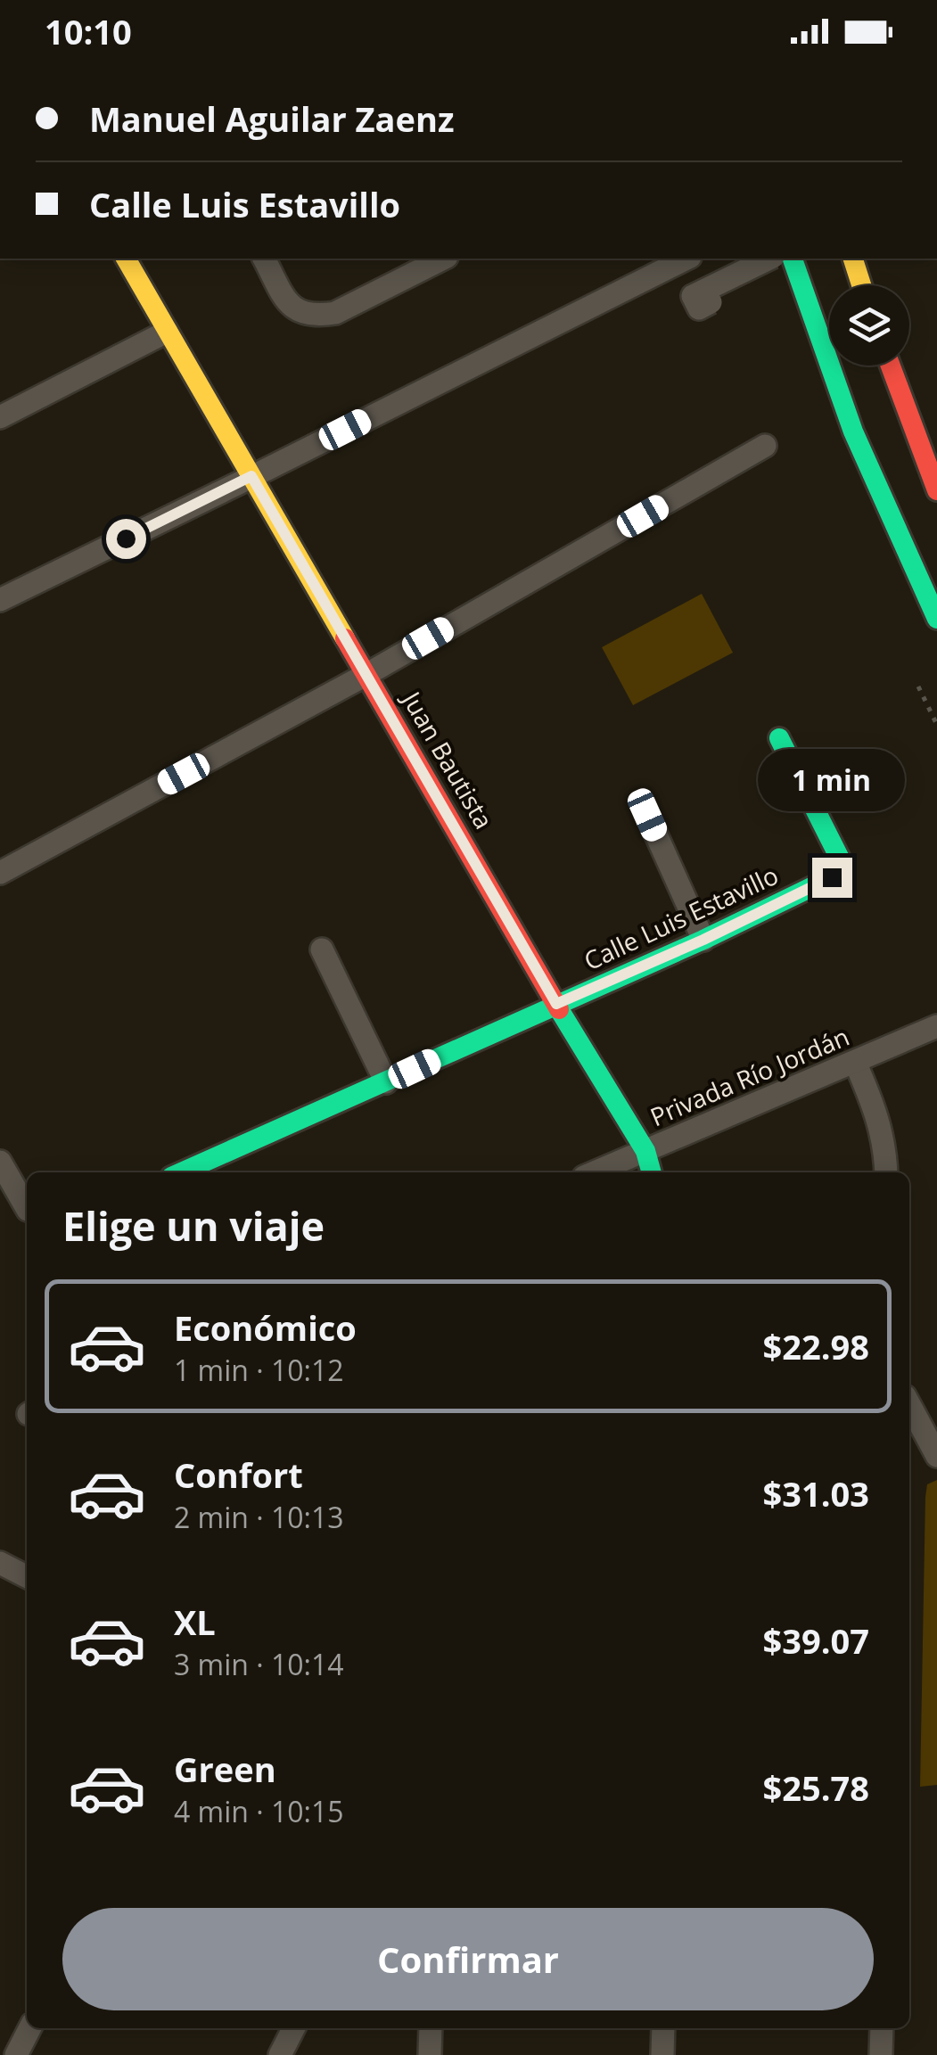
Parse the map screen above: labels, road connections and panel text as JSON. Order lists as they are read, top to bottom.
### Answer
{
  "streets": {
    "main road": ["Juan Bautista", "Calle Luis Estavillo"],
    "street": ["Privada Río Jordán"]
  },
  "crossings": [
    ["Juan Bautista", "Calle Luis Estavillo"],
    ["Juan Bautista", "Privada Río Jordán"]
  ],
  "page": {
    "status": "10:10",
    "banner": ["Manuel Aguilar Zaenz", "Calle Luis Estavillo"],
    "bubble": "1 min",
    "heading": "Elige un viaje",
    "list": [
      {
        "name": "Económico",
        "note": "1 min · 10:12",
        "value": "$22.98"
      },
      {
        "name": "Confort",
        "note": "2 min · 10:13",
        "value": "$31.03"
      },
      {
        "name": "XL",
        "note": "3 min · 10:14",
        "value": "$39.07"
      },
      {
        "name": "Green",
        "note": "4 min · 10:15",
        "value": "$25.78"
      }
    ],
    "buttons": "Confirmar"
  }
}
